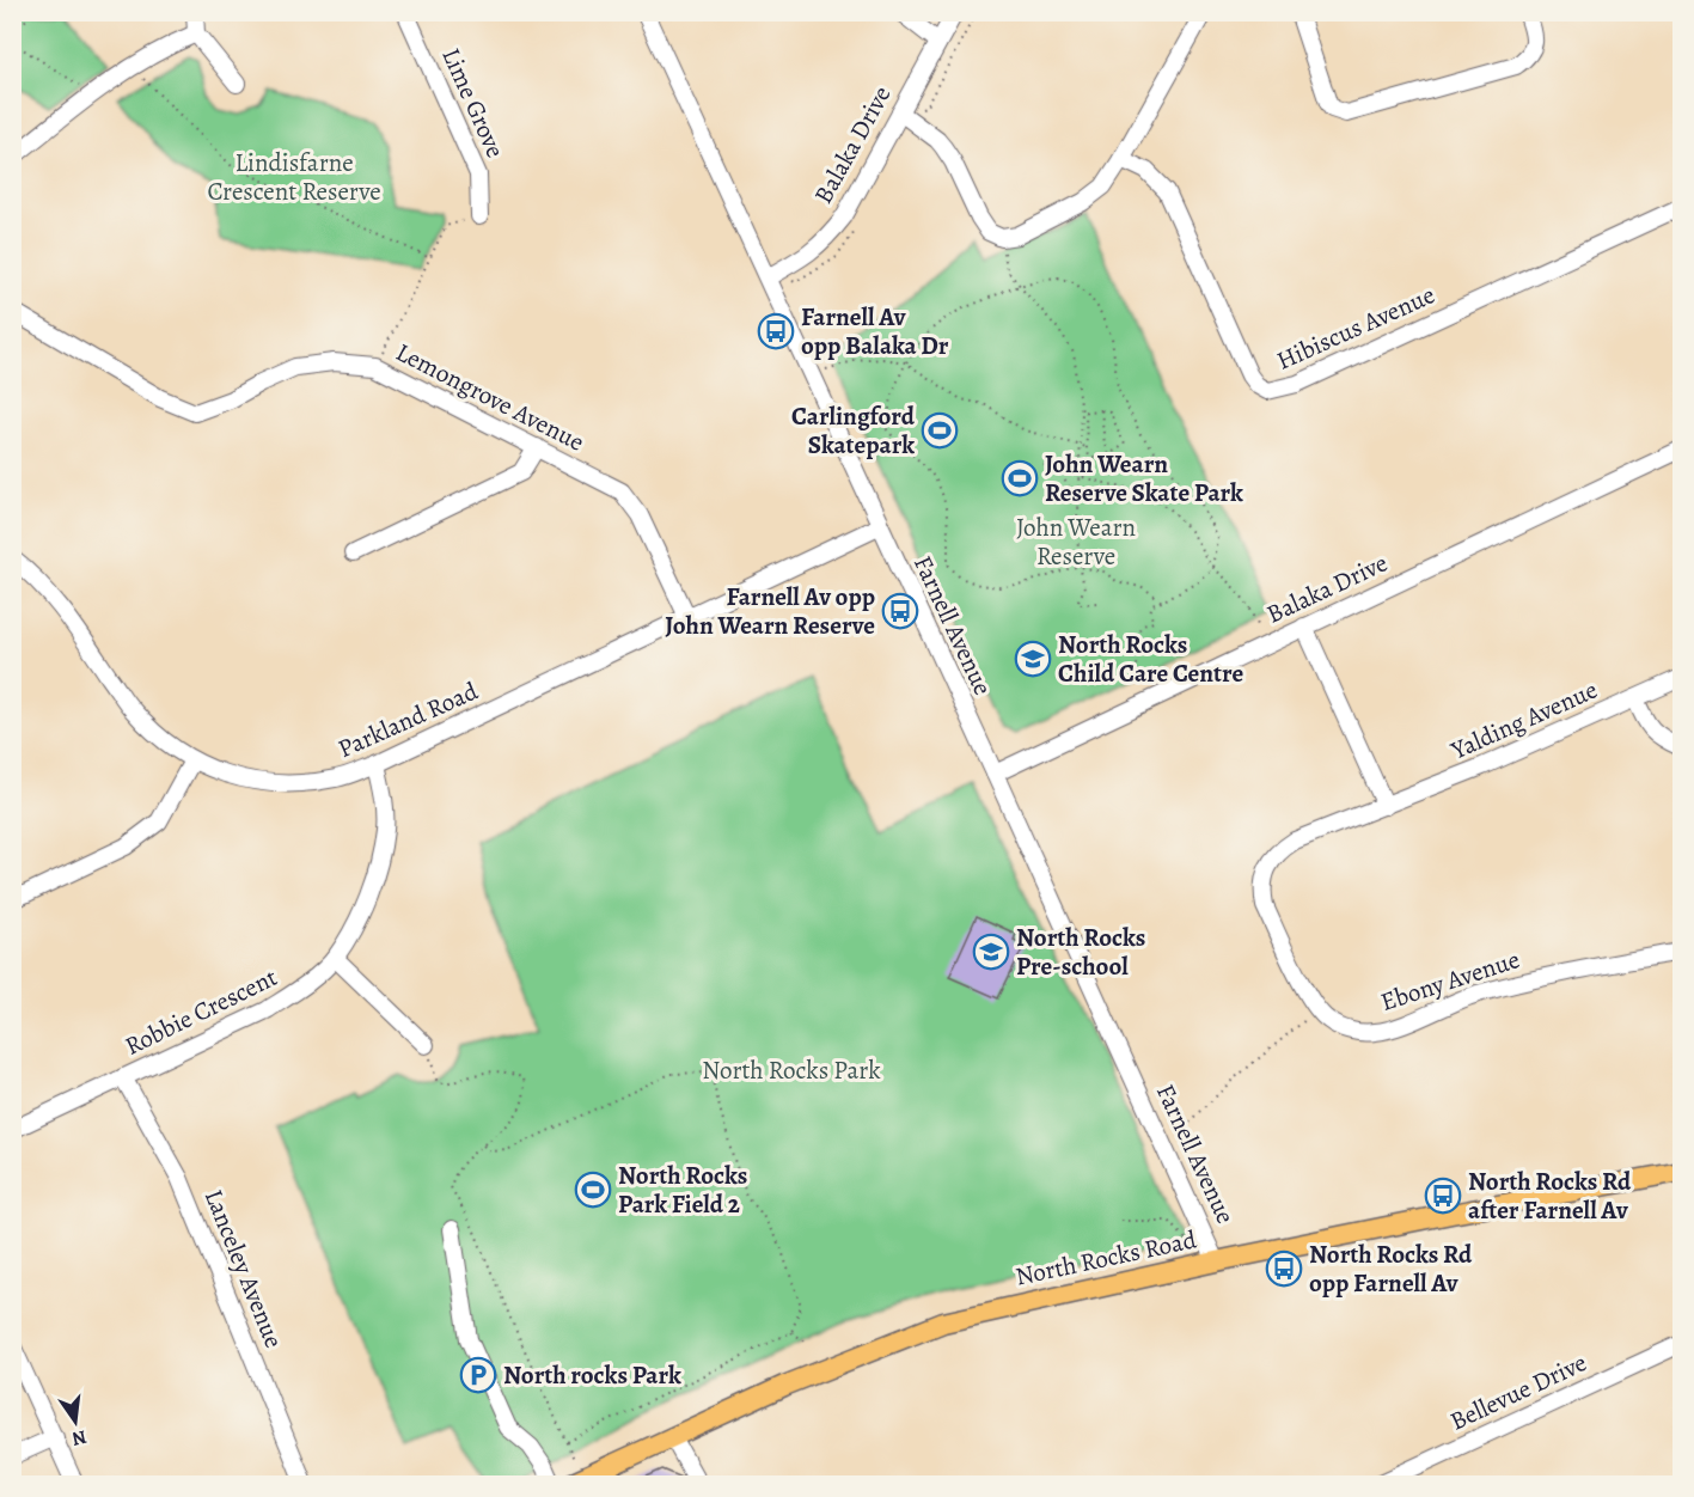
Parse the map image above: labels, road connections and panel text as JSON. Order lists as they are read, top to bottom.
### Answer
{
  "streets": {
    "main road": ["North Rocks Road"],
    "street": [
      "Lime Grove",
      "Balaka Drive",
      "Hibiscus Avenue",
      "Lemongrove Avenue",
      "Farnell Avenue",
      "Parkland Road",
      "Yalding Avenue",
      "Ebony Avenue",
      "Robbie Crescent",
      "Lanceley Avenue",
      "Bellevue Drive"
    ]
  },
  "crossings": [
    ["Balaka Drive", "Farnell Avenue"],
    ["Lemongrove Avenue", "Parkland Road"],
    ["Farnell Avenue", "Parkland Road"],
    ["Farnell Avenue", "North Rocks Road"],
    ["Parkland Road", "Robbie Crescent"],
    ["Robbie Crescent", "Lanceley Avenue"]
  ],
  "parks": ["Lindisfarne Crescent Reserve", "John Wearn Reserve", "North Rocks Park"],
  "places": {
    "bus stop": [
      "Farnell Av opp Balaka Dr",
      "Farnell Av opp John Wearn Reserve",
      "North Rocks Rd after Farnell Av",
      "North Rocks Rd opp Farnell Av"
    ],
    "sports": ["Carlingford Skatepark", "John Wearn Reserve Skate Park", "North Rocks Park Field 2"],
    "school or university": ["North Rocks Child Care Centre", "North Rocks Pre-school"],
    "parking": ["North rocks Park"]
  },
  "north": "bottom"
}
